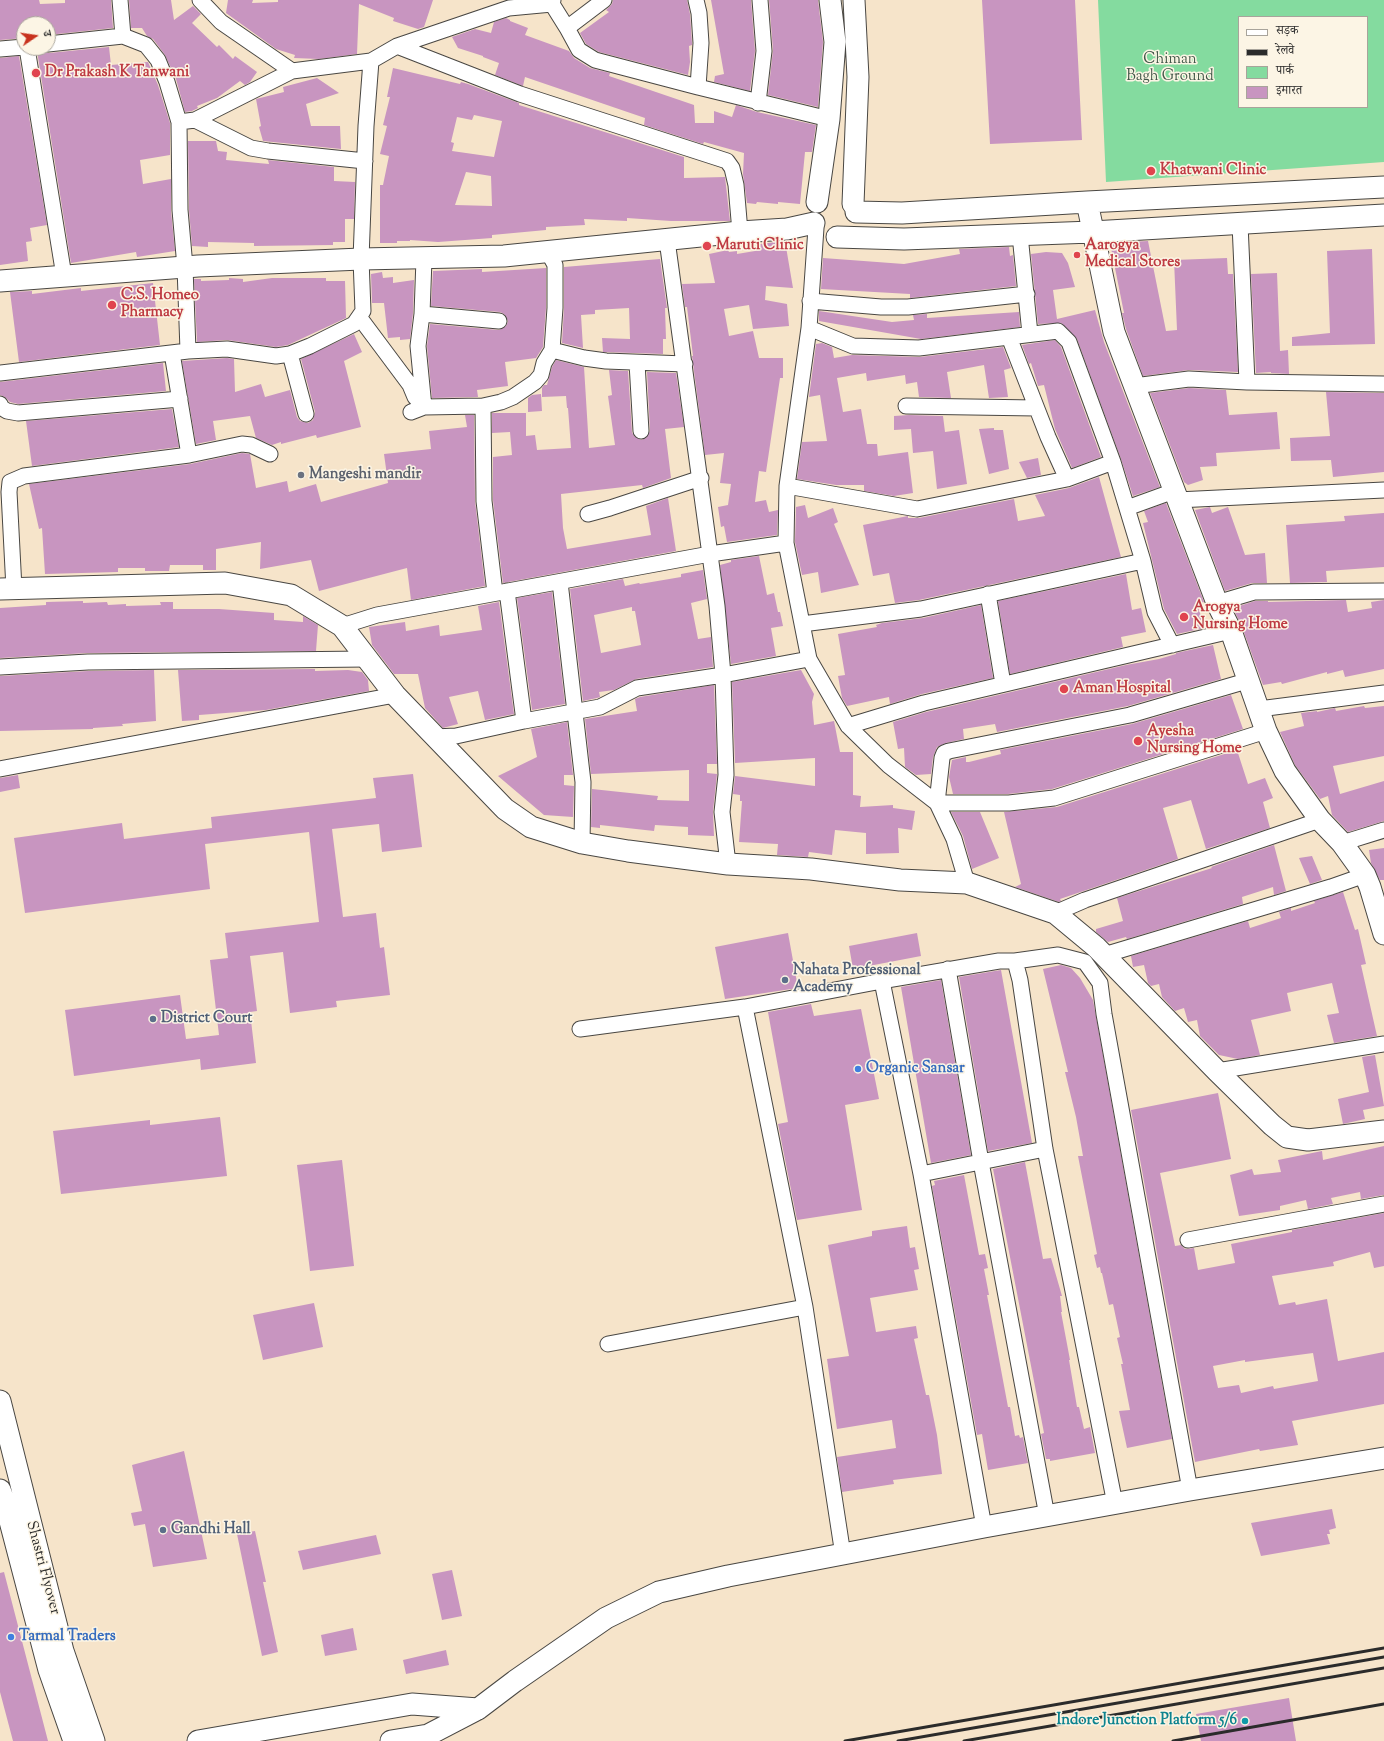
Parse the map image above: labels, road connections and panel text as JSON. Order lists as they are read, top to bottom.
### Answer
{
  "streets": {
    "street": ["Shastri Flyover"]
  },
  "parks": ["Chiman Bagh Ground"],
  "places": [
    "Dr Prakash K Tanwani",
    "Khatwani Clinic",
    "Maruti Clinic",
    "Aarogya Medical Stores",
    "C.S. Homeo Pharmacy",
    "Mangeshi mandir",
    "Arogya Nursing Home",
    "Aman Hospital",
    "Ayesha Nursing Home",
    "Nahata Professional Academy",
    "District Court",
    "Organic Sansar",
    "Gandhi Hall",
    "Tarmal Traders",
    "Indore Junction Platform 5/6"
  ],
  "legend": [
    "सड़क",
    "रेलवे",
    "पार्क",
    "इमारत"
  ],
  "north": "right"
}
